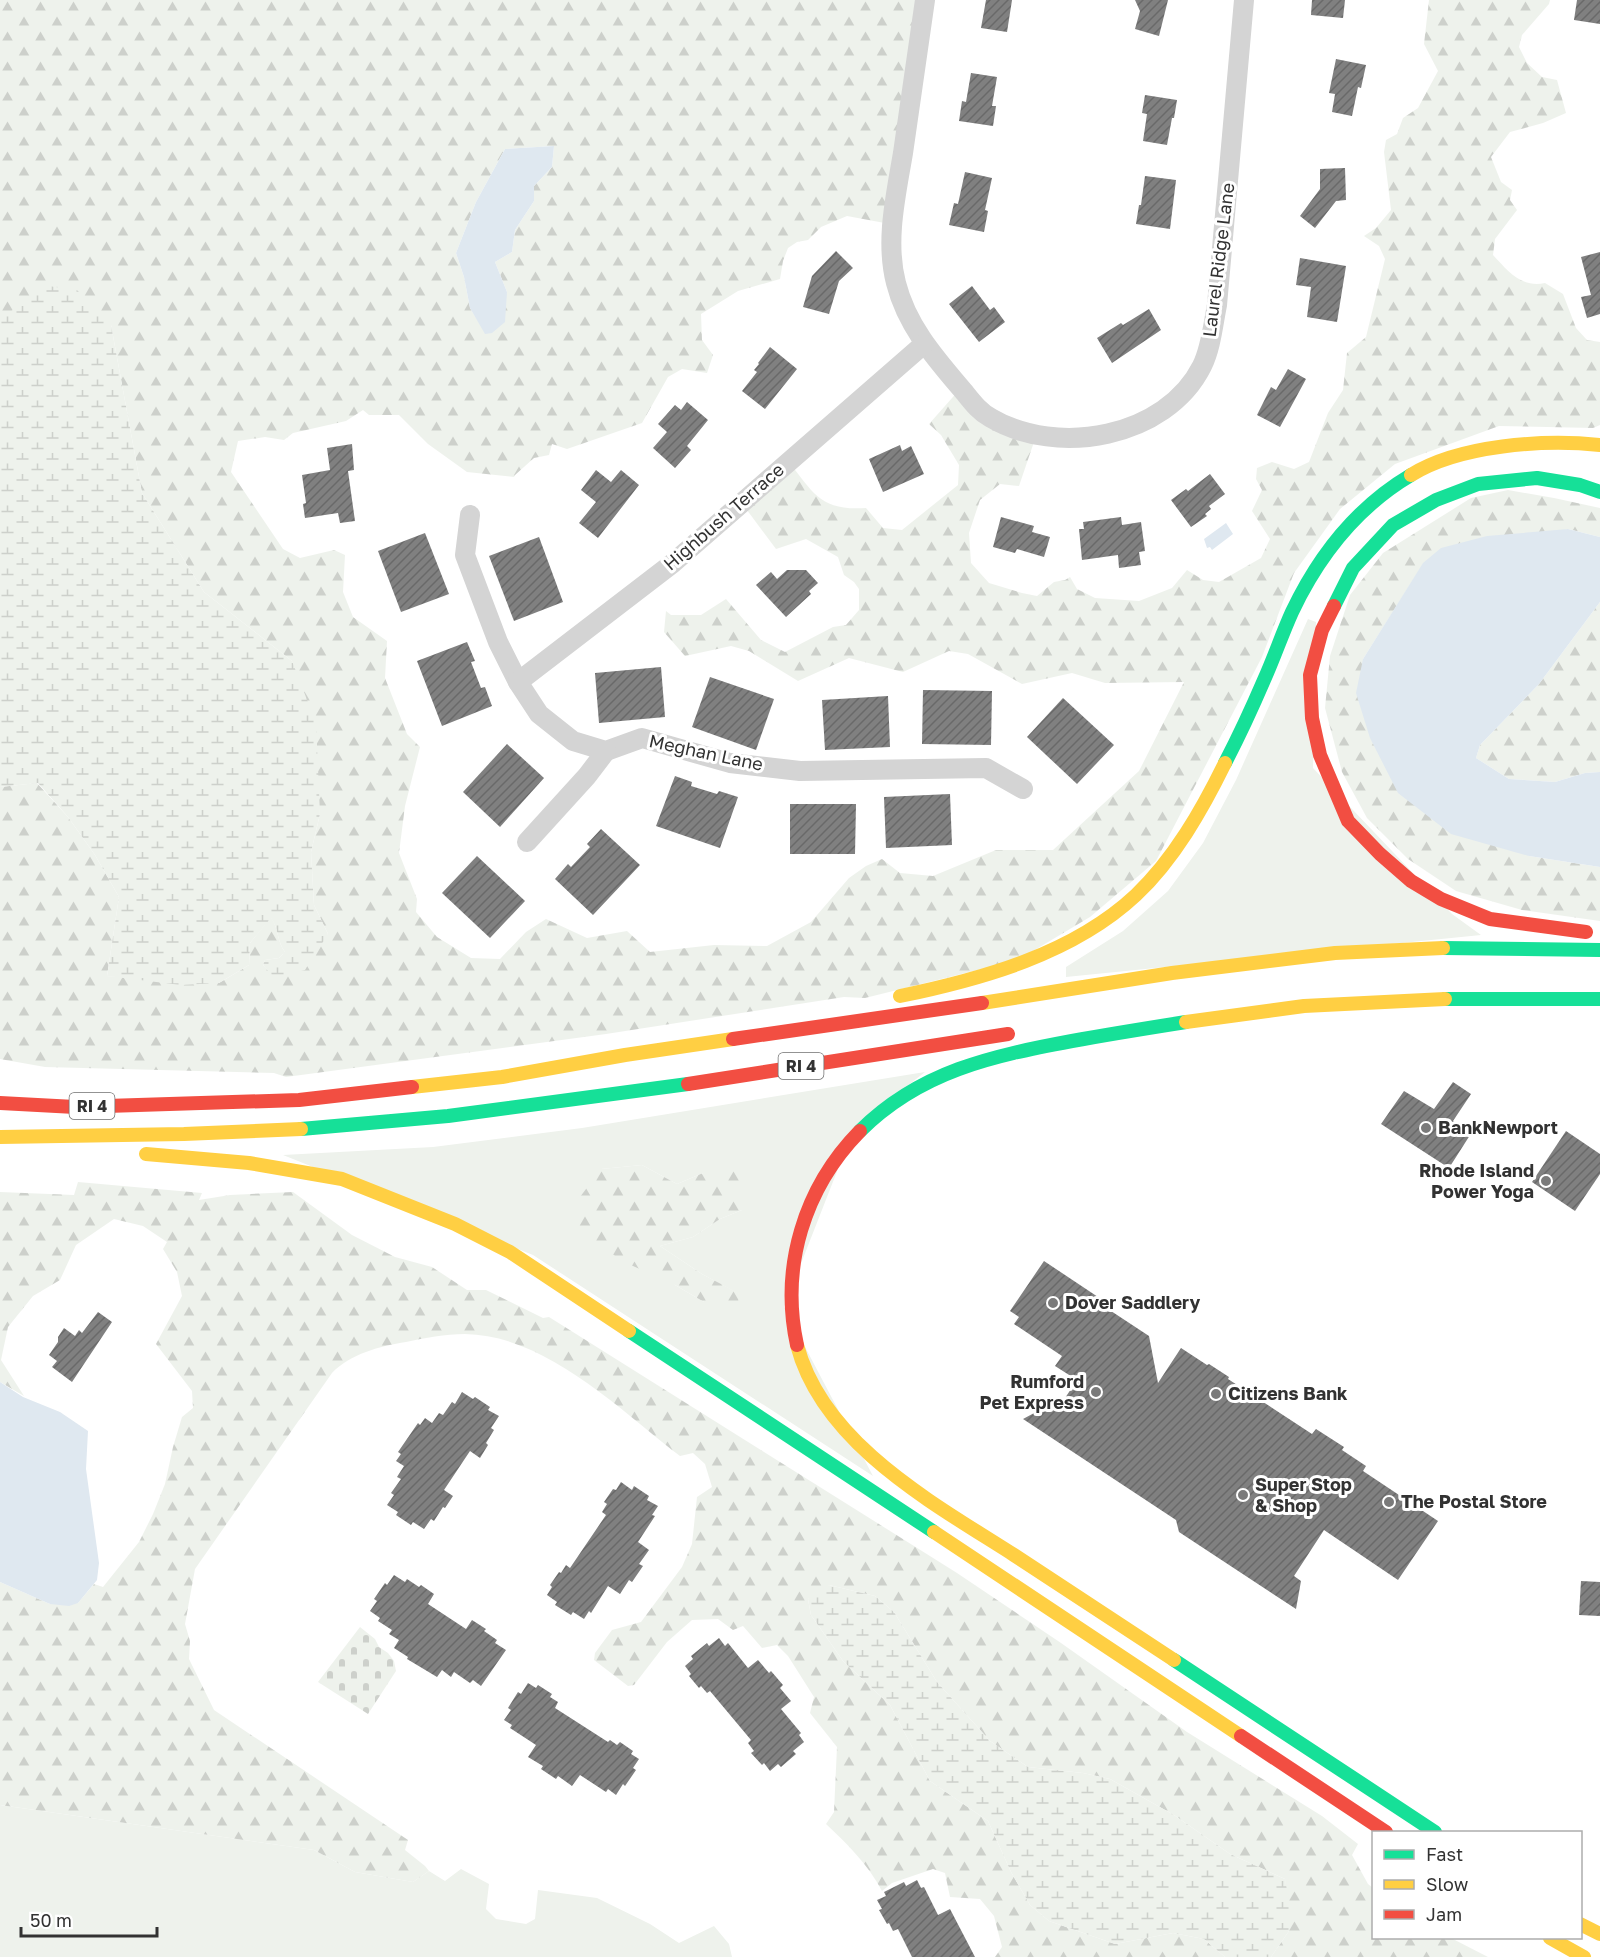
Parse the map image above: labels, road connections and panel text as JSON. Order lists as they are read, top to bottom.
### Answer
{
  "streets": {
    "highway": ["RI 4"],
    "street": ["Laurel Ridge Lane", "Highbush Terrace", "Meghan Lane"]
  },
  "crossings": [
    ["Laurel Ridge Lane", "Highbush Terrace"]
  ],
  "places": [
    "BankNewport",
    "Rhode Island Power Yoga",
    "Dover Saddlery",
    "Rumford Pet Express",
    "Citizens Bank",
    "Super Stop & Shop",
    "The Postal Store"
  ],
  "legend": ["Fast", "Slow", "Jam"],
  "scale_bar": "50 m"
}
